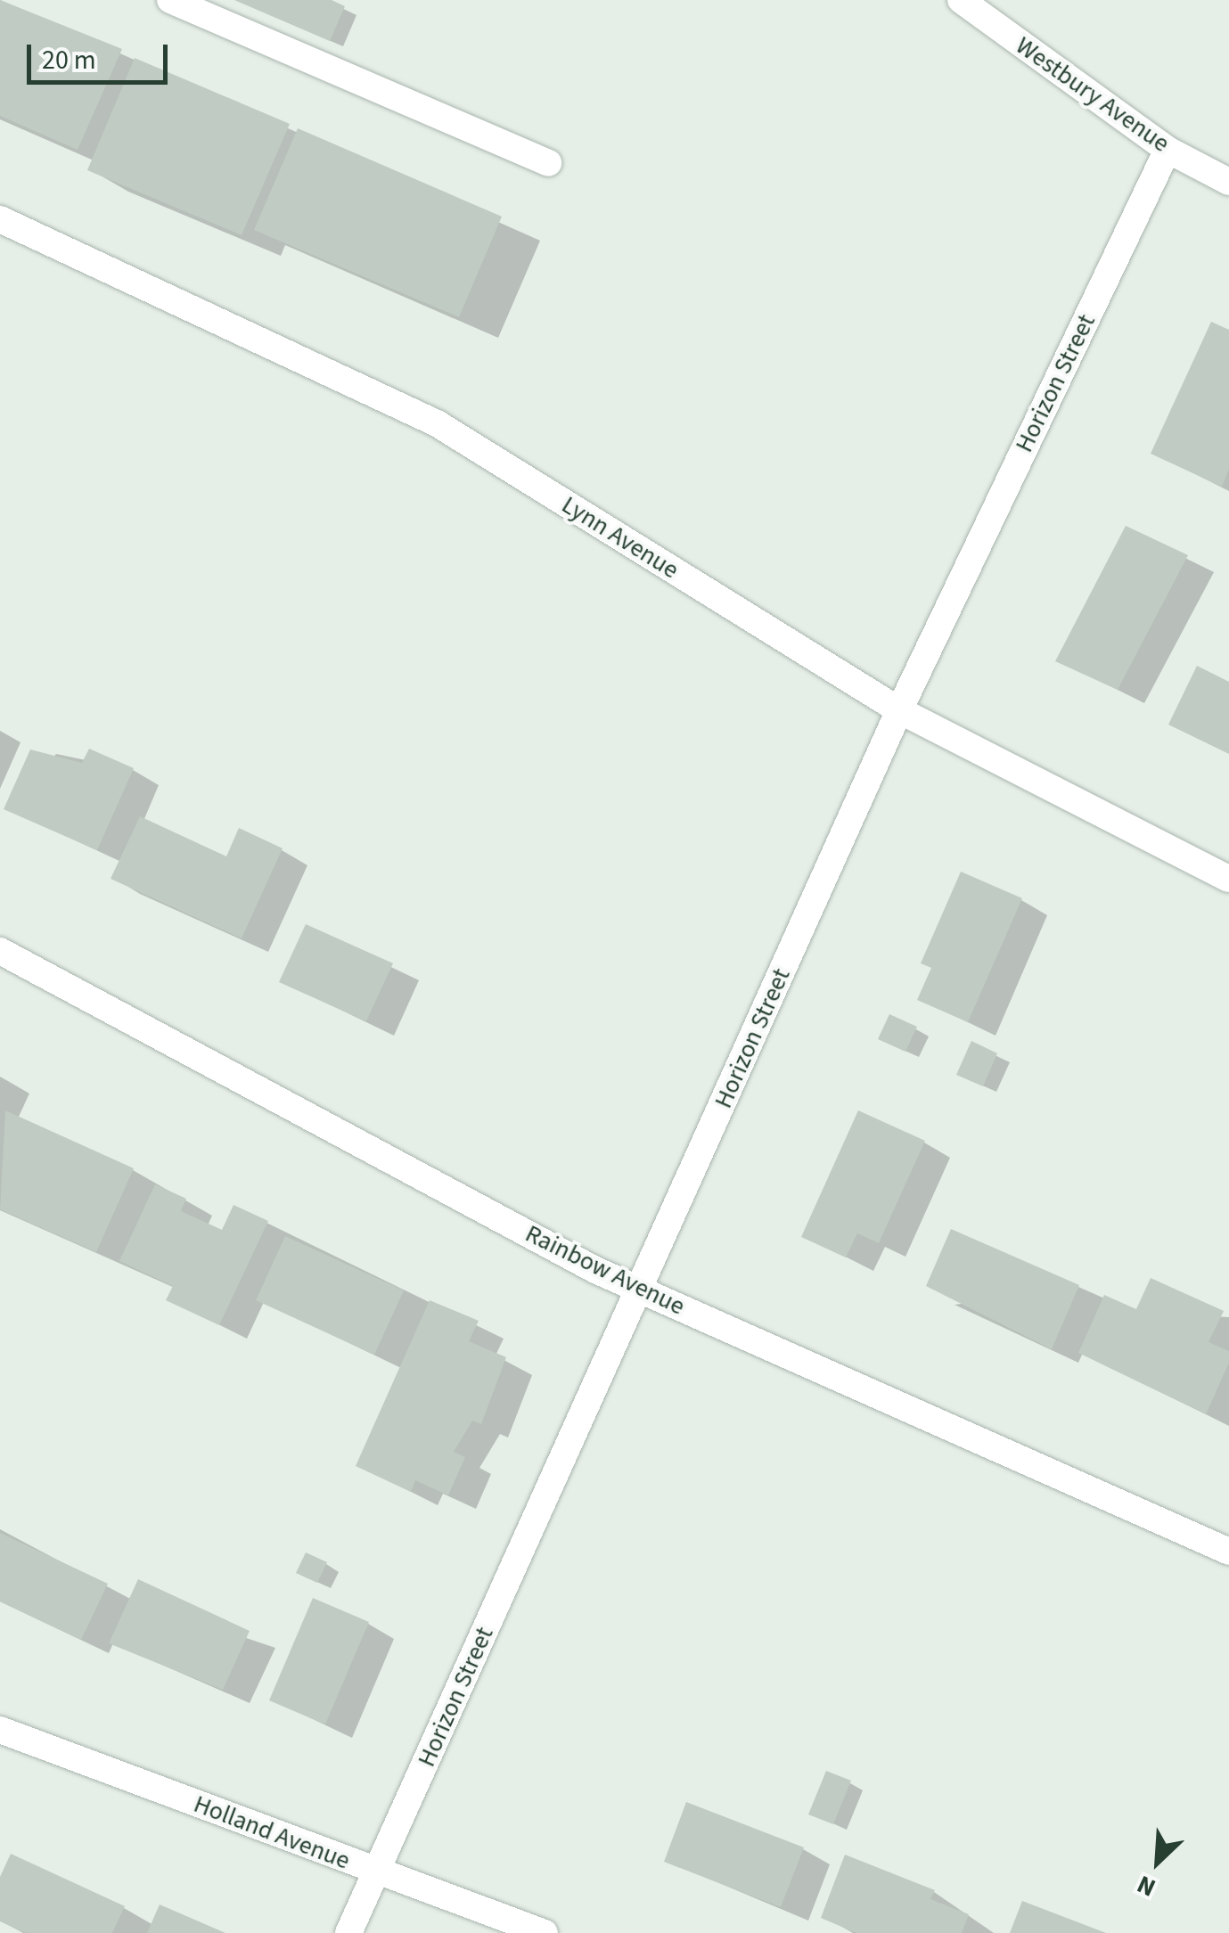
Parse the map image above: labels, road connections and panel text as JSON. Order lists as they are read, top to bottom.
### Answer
{
  "streets": {
    "street": [
      "Westbury Avenue",
      "Horizon Street",
      "Lynn Avenue",
      "Rainbow Avenue",
      "Holland Avenue"
    ]
  },
  "crossings": [
    ["Westbury Avenue", "Horizon Street"],
    ["Horizon Street", "Lynn Avenue"],
    ["Horizon Street", "Rainbow Avenue"],
    ["Horizon Street", "Holland Avenue"]
  ],
  "scale_bar": "20 m",
  "north": "bottom left"
}
